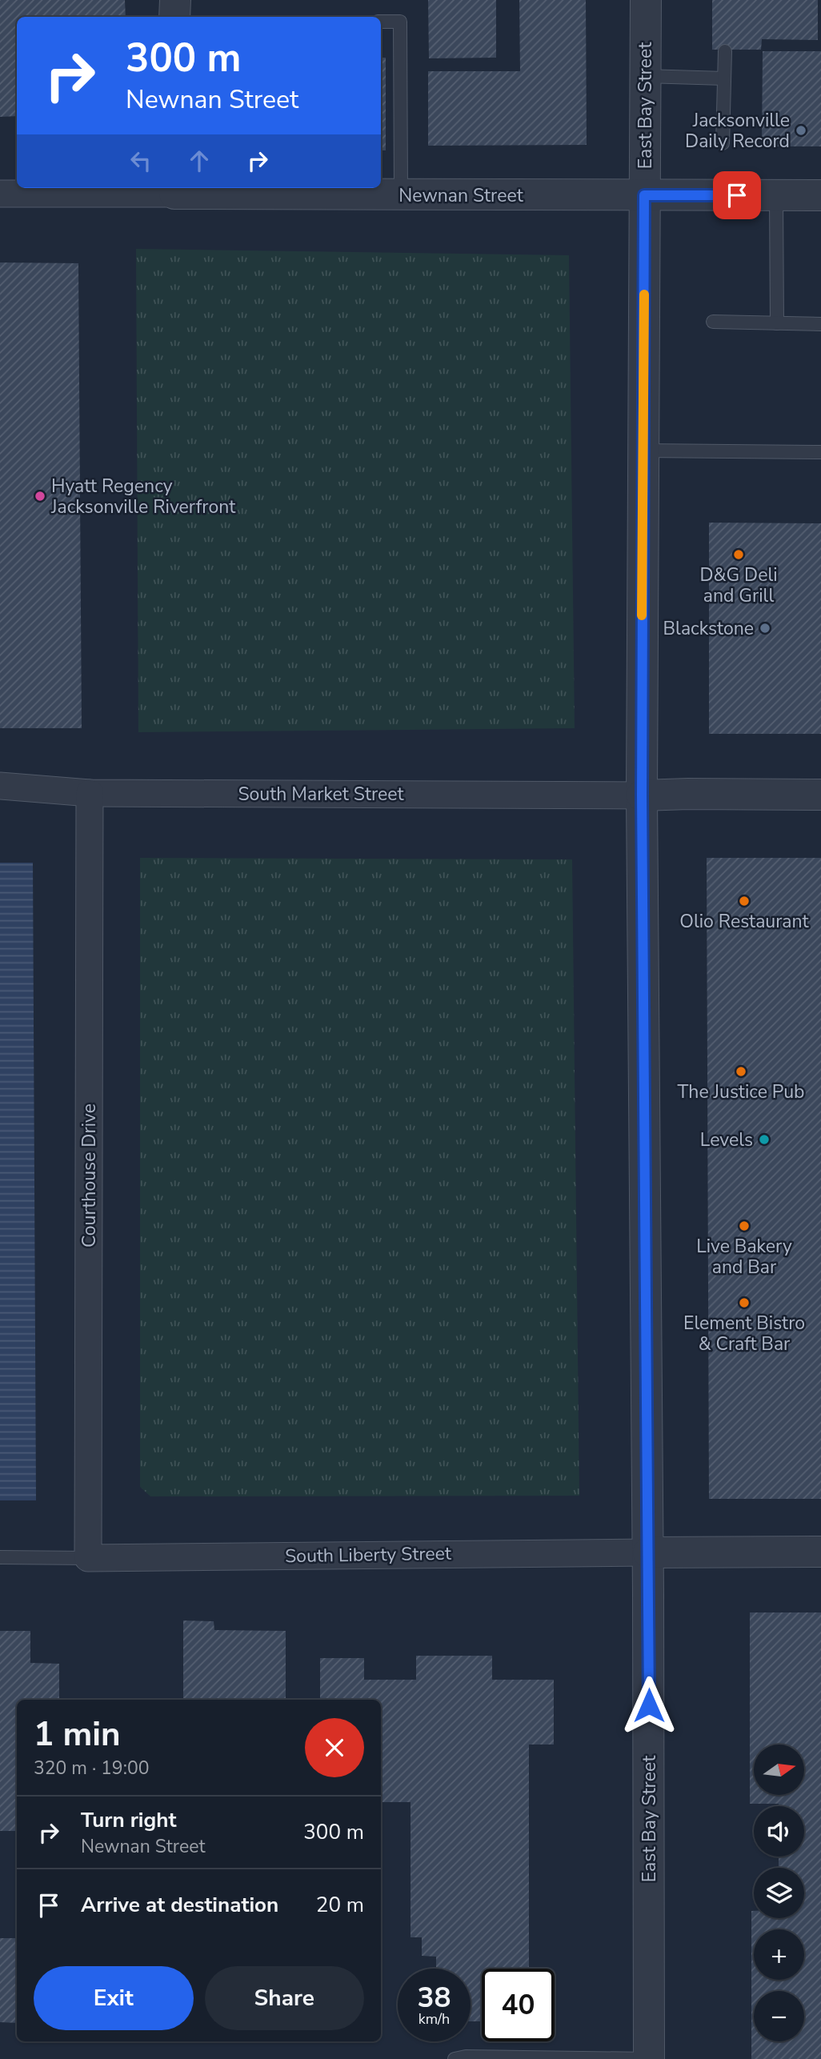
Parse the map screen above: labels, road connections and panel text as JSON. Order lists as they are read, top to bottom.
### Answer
{
  "streets": {
    "street": [
      "East Bay Street",
      "Newnan Street",
      "South Market Street",
      "Courthouse Drive",
      "South Liberty Street"
    ]
  },
  "crossings": [
    ["East Bay Street", "Newnan Street"],
    ["East Bay Street", "South Market Street"],
    ["East Bay Street", "South Liberty Street"],
    ["South Market Street", "Courthouse Drive"],
    ["Courthouse Drive", "South Liberty Street"]
  ],
  "places": [
    "Jacksonville Daily Record",
    "Hyatt Regency Jacksonville Riverfront",
    "D&G Deli and Grill",
    "Blackstone",
    "Olio Restaurant",
    "The Justice Pub",
    "Levels",
    "Live Bakery and Bar",
    "Element Bistro & Craft Bar"
  ],
  "north": "right",
  "page": {
    "turn": ["300 m", "Newnan Street"],
    "heading": ["1 min", "320 m · 19:00"],
    "map_buttons": ["+", "−"],
    "list": [
      {
        "name": "Turn right",
        "note": "Newnan Street",
        "value": "300 m"
      },
      {
        "name": "Arrive at destination",
        "value": "20 m"
      }
    ],
    "buttons": ["Exit", "Share"],
    "speed": "38 km/h",
    "limit": "40"
  }
}
